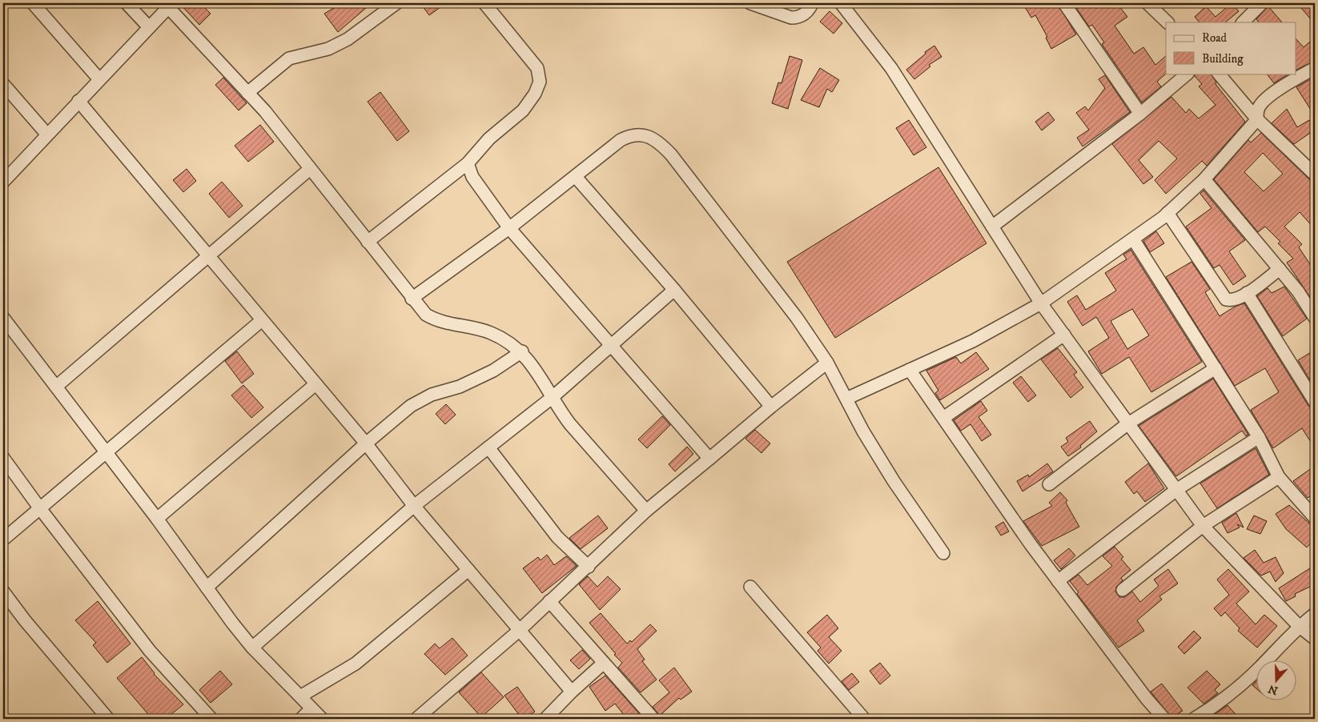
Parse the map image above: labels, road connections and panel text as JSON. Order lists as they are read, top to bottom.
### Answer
{
  "legend": ["Road", "Building"],
  "north": "bottom"
}
